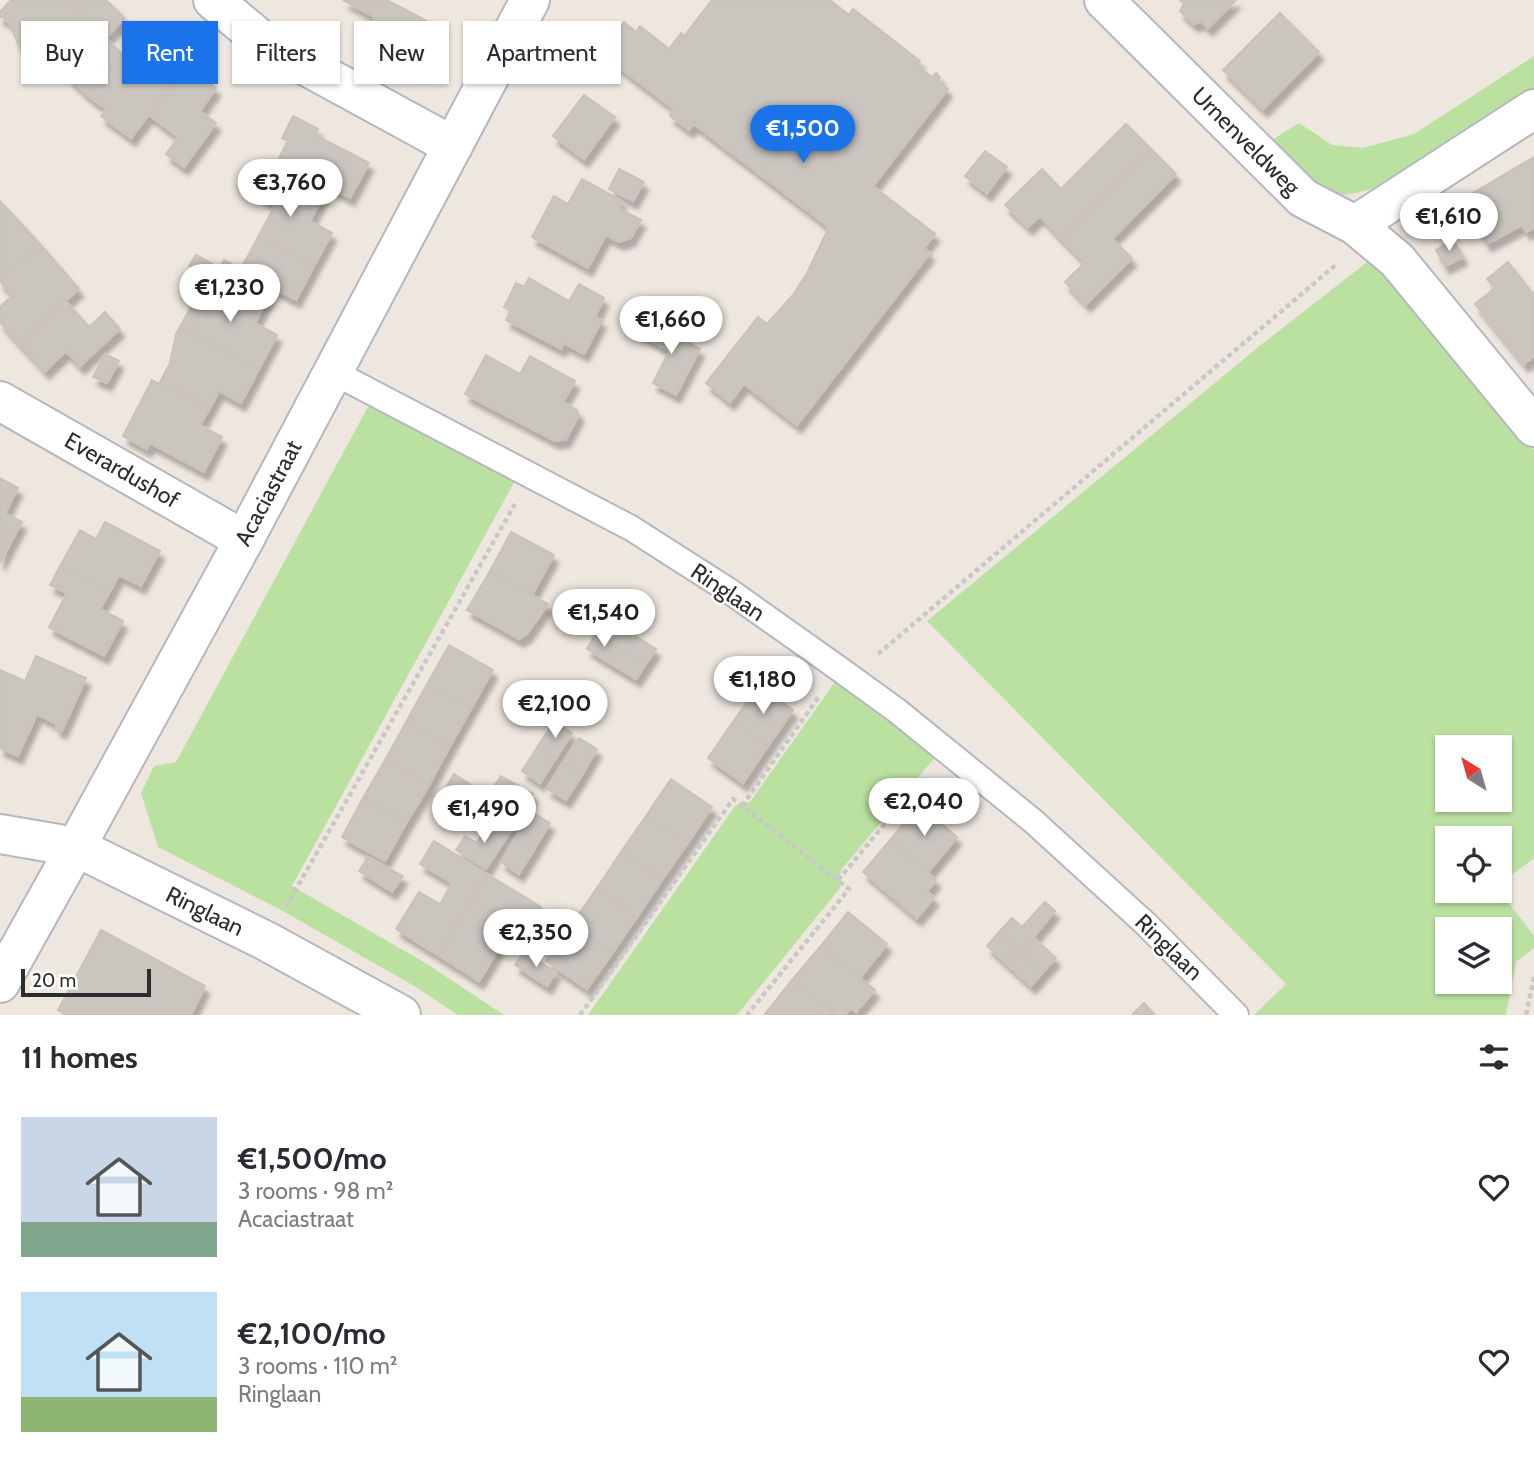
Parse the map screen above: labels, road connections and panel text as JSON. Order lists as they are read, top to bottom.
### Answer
{
  "streets": {
    "street": [
      "Urnenveldweg",
      "Everardushof",
      "Acaciastraat",
      "Ringlaan"
    ]
  },
  "crossings": [
    ["Everardushof", "Acaciastraat"],
    ["Acaciastraat", "Ringlaan"]
  ],
  "scale_bar": "20 m",
  "north": "top left",
  "page": {
    "chip": [
      "Buy",
      "Rent",
      "Filters",
      "New",
      "Apartment"
    ],
    "price": [
      "€1,500",
      "€3,760",
      "€1,610",
      "€1,230",
      "€1,660",
      "€1,540",
      "€1,180",
      "€2,100",
      "€2,040",
      "€1,490",
      "€2,350"
    ],
    "scale": "20 m",
    "heading": "11 homes",
    "list": [
      {
        "name": "€1,500/mo",
        "note": "3 rooms · 98 m² · Acaciastraat"
      },
      {
        "name": "€2,100/mo",
        "note": "3 rooms · 110 m² · Ringlaan"
      }
    ]
  }
}
